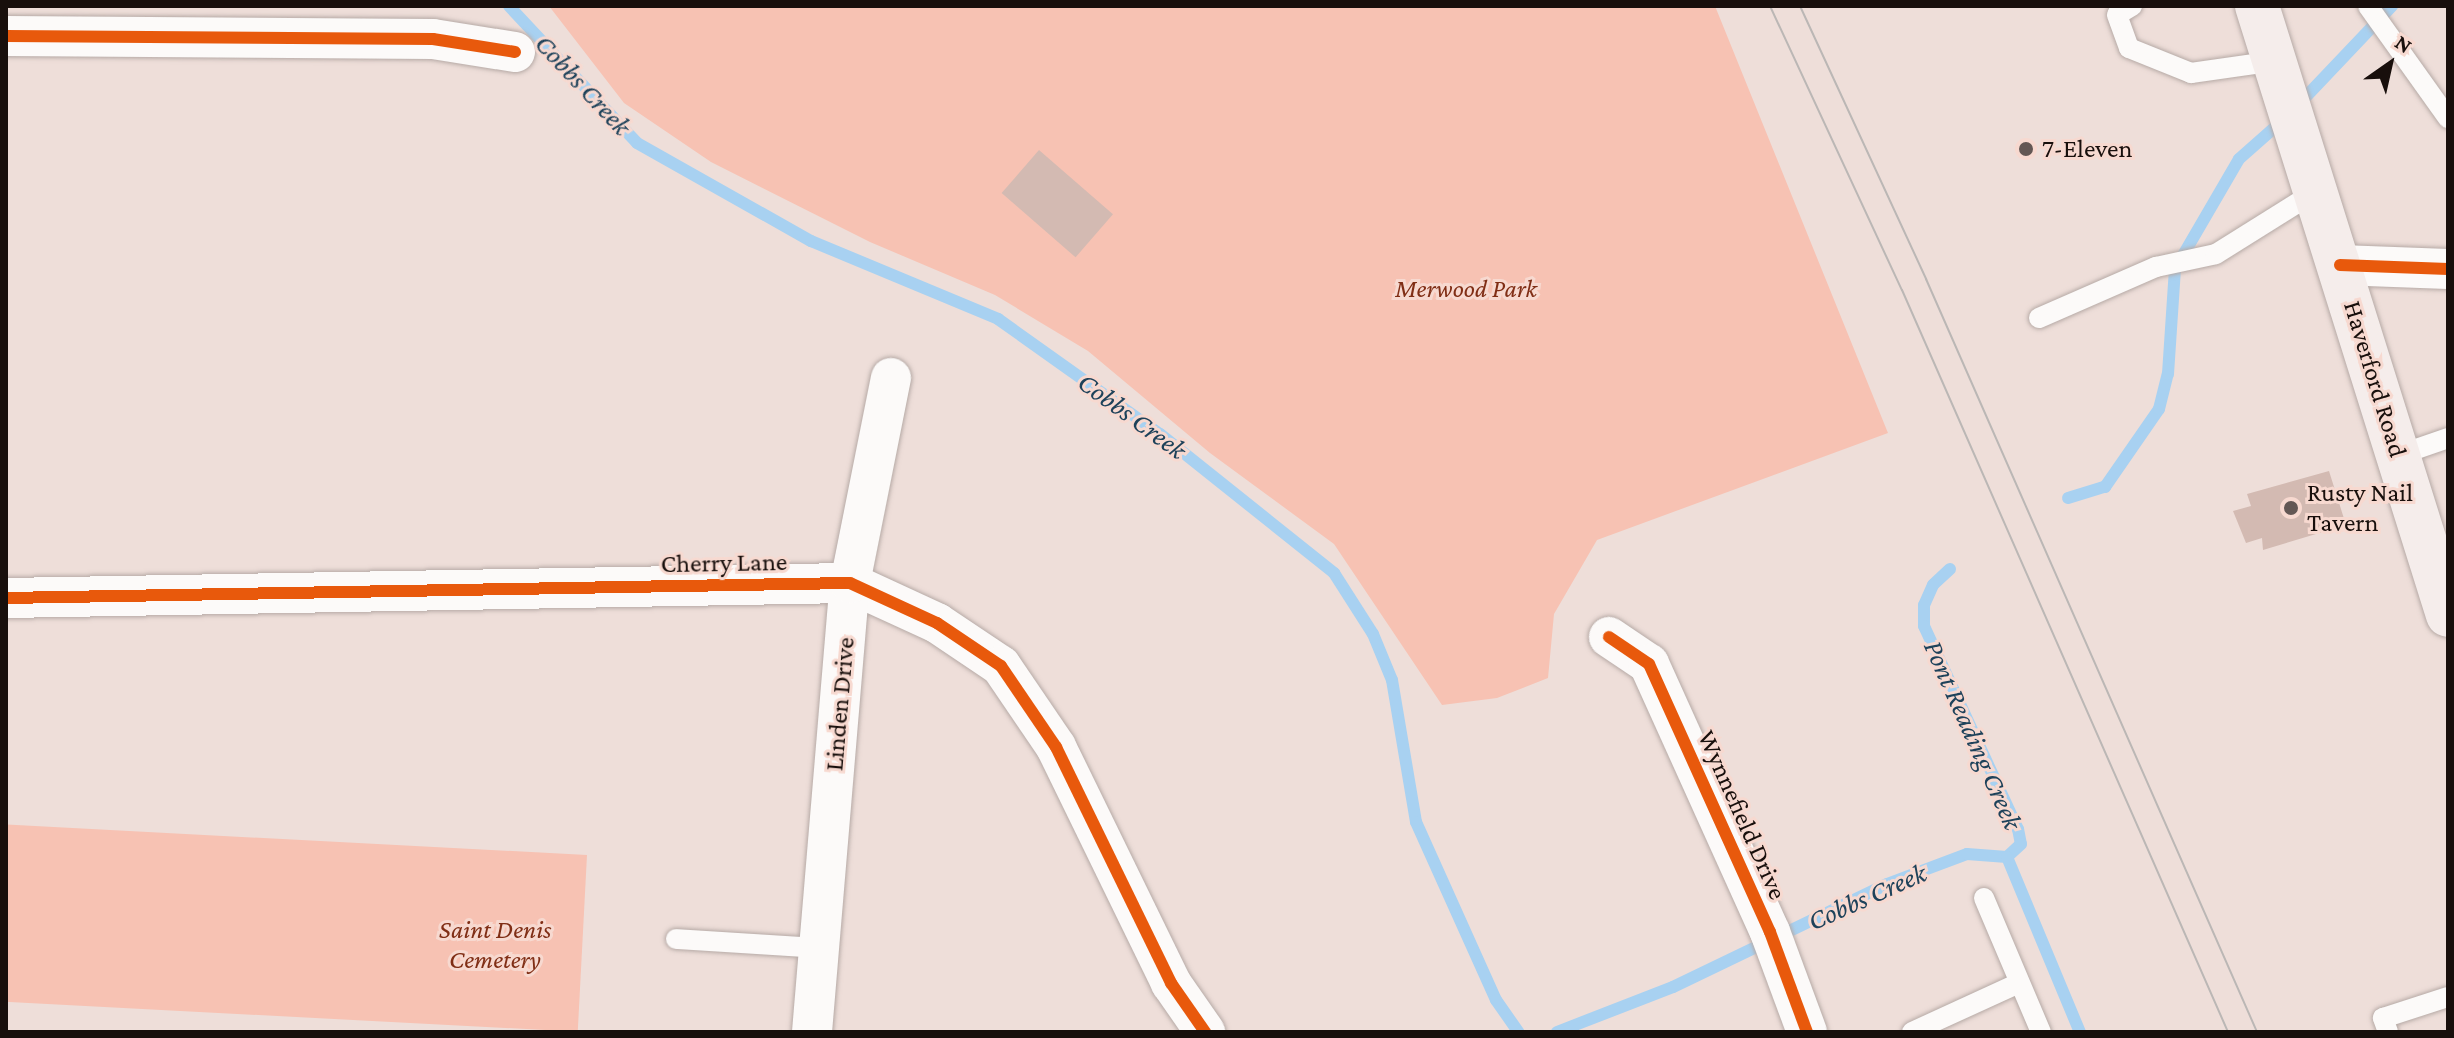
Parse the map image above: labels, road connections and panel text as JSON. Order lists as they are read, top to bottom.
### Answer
{
  "streets": {
    "main road": ["Haverford Road"],
    "street": ["Cherry Lane", "Linden Drive", "Wynnefield Drive"]
  },
  "crossings": [
    ["Cherry Lane", "Linden Drive"]
  ],
  "water": ["Cobbs Creek", "Pont Reading Creek"],
  "parks": ["Merwood Park", "Saint Denis Cemetery"],
  "places": ["7-Eleven", "Rusty Nail Tavern"],
  "north": "top right"
}
